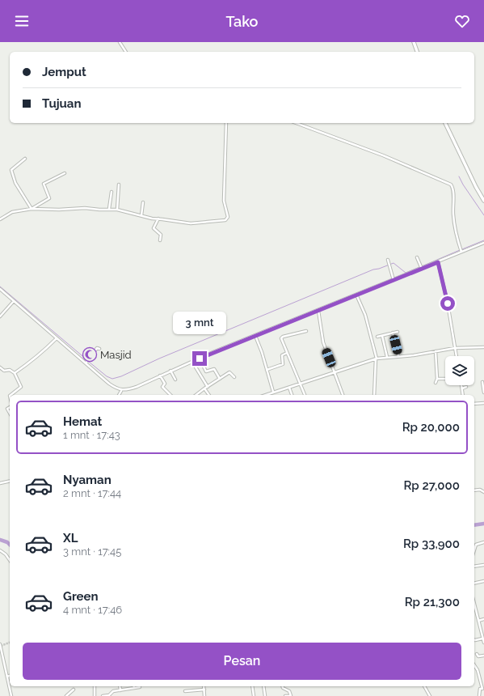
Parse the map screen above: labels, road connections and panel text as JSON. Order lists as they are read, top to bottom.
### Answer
{
  "places": {
    "mosque": ["Masjid"]
  },
  "page": {
    "header": "Tako",
    "banner": ["Jemput", "Tujuan"],
    "bubble": "3 mnt",
    "list": [
      {
        "name": "Hemat",
        "note": "1 mnt · 17:43",
        "value": "Rp 20,000"
      },
      {
        "name": "Nyaman",
        "note": "2 mnt · 17:44",
        "value": "Rp 27,000"
      },
      {
        "name": "XL",
        "note": "3 mnt · 17:45",
        "value": "Rp 33,900"
      },
      {
        "name": "Green",
        "note": "4 mnt · 17:46",
        "value": "Rp 21,300"
      }
    ],
    "buttons": "Pesan"
  }
}
